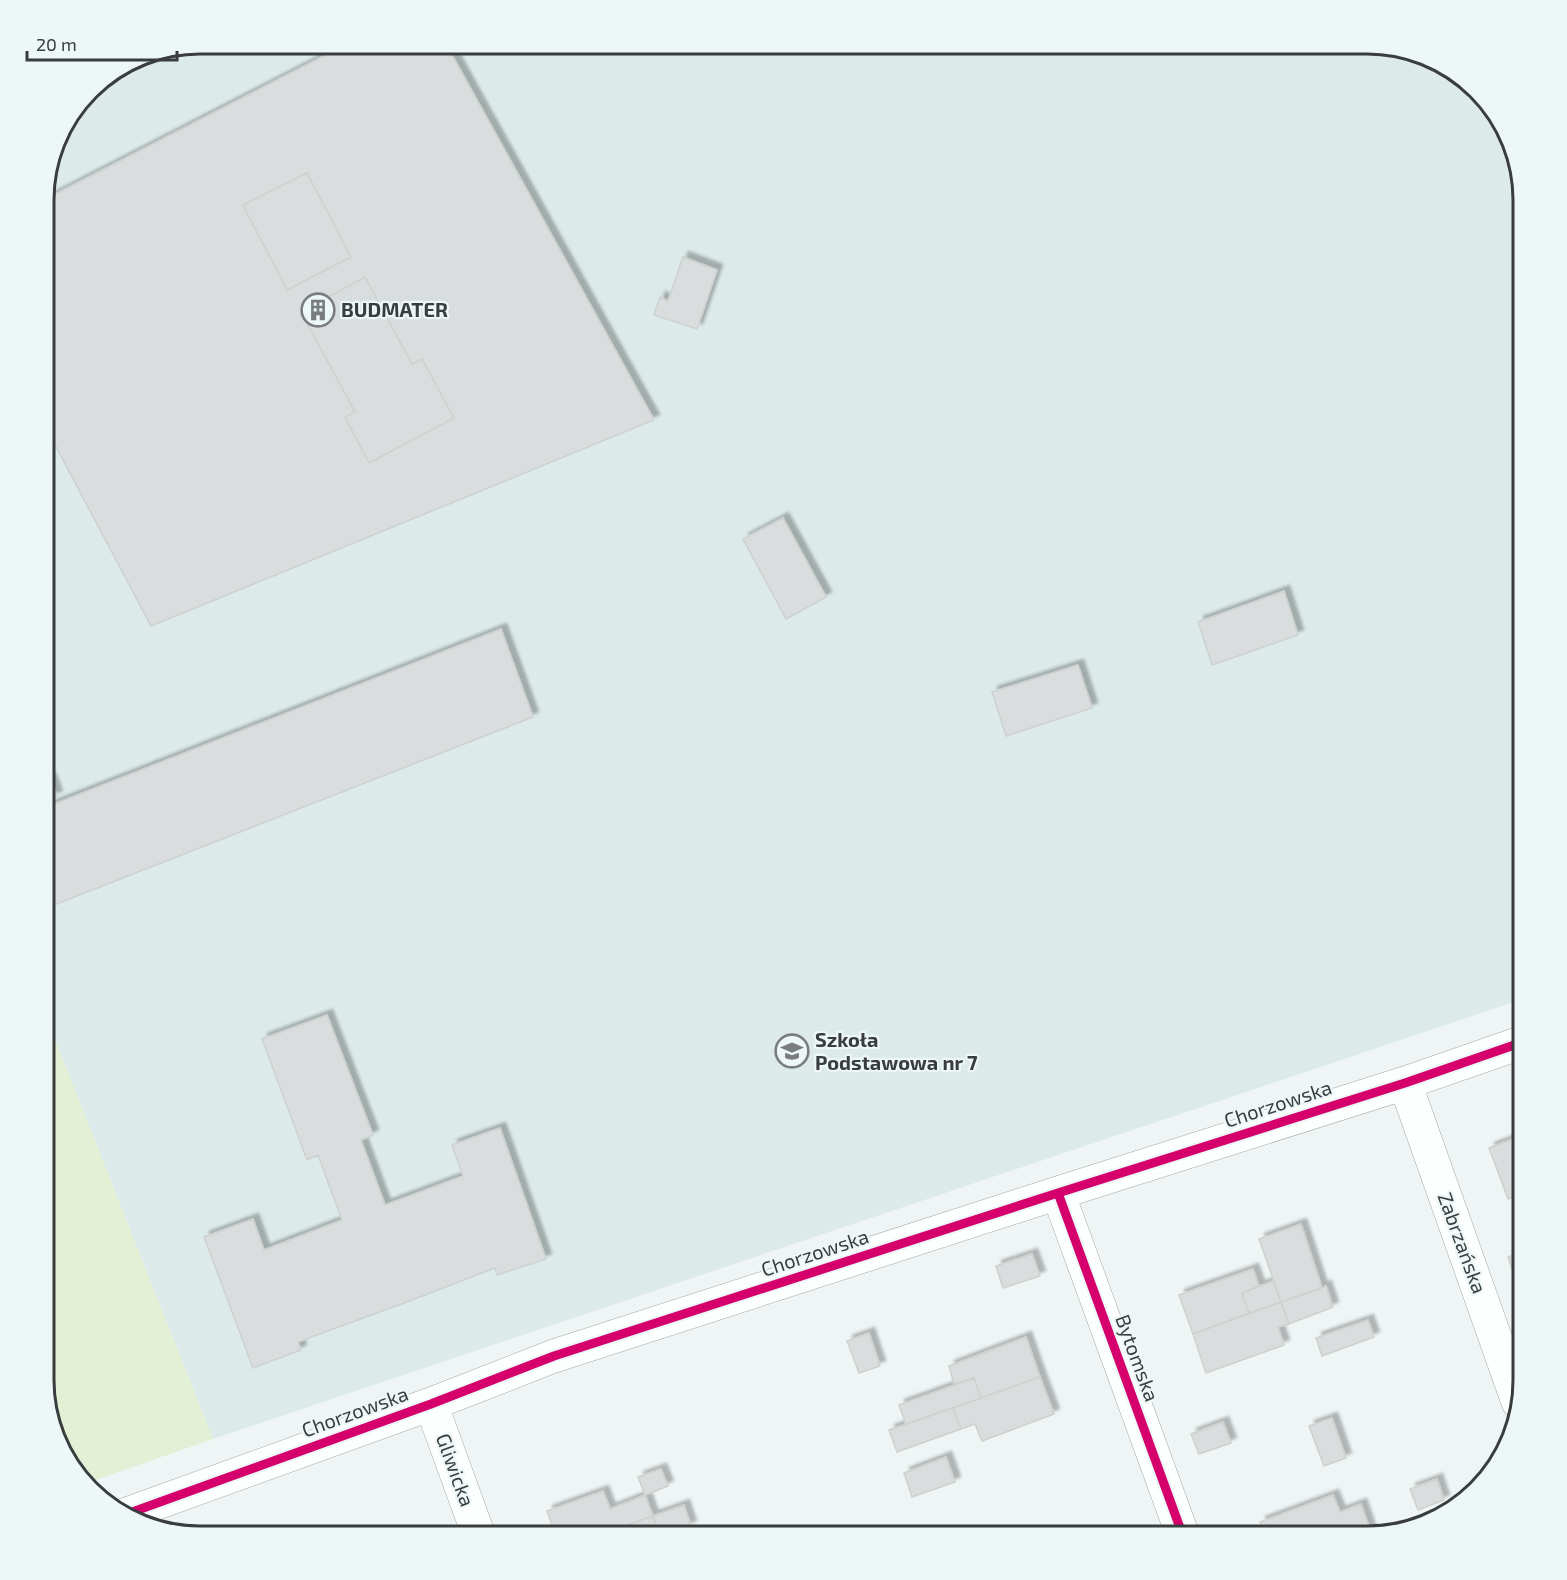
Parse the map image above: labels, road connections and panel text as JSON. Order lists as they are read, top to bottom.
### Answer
{
  "streets": {
    "street": [
      "Chorzowska",
      "Zabrzańska",
      "Bytomska",
      "Gliwicka"
    ]
  },
  "crossings": [
    ["Chorzowska", "Zabrzańska"],
    ["Chorzowska", "Bytomska"],
    ["Chorzowska", "Gliwicka"]
  ],
  "places": {
    "building": ["BUDMATER"],
    "school or university": ["Szkoła Podstawowa nr 7"]
  },
  "scale_bar": "20 m"
}
